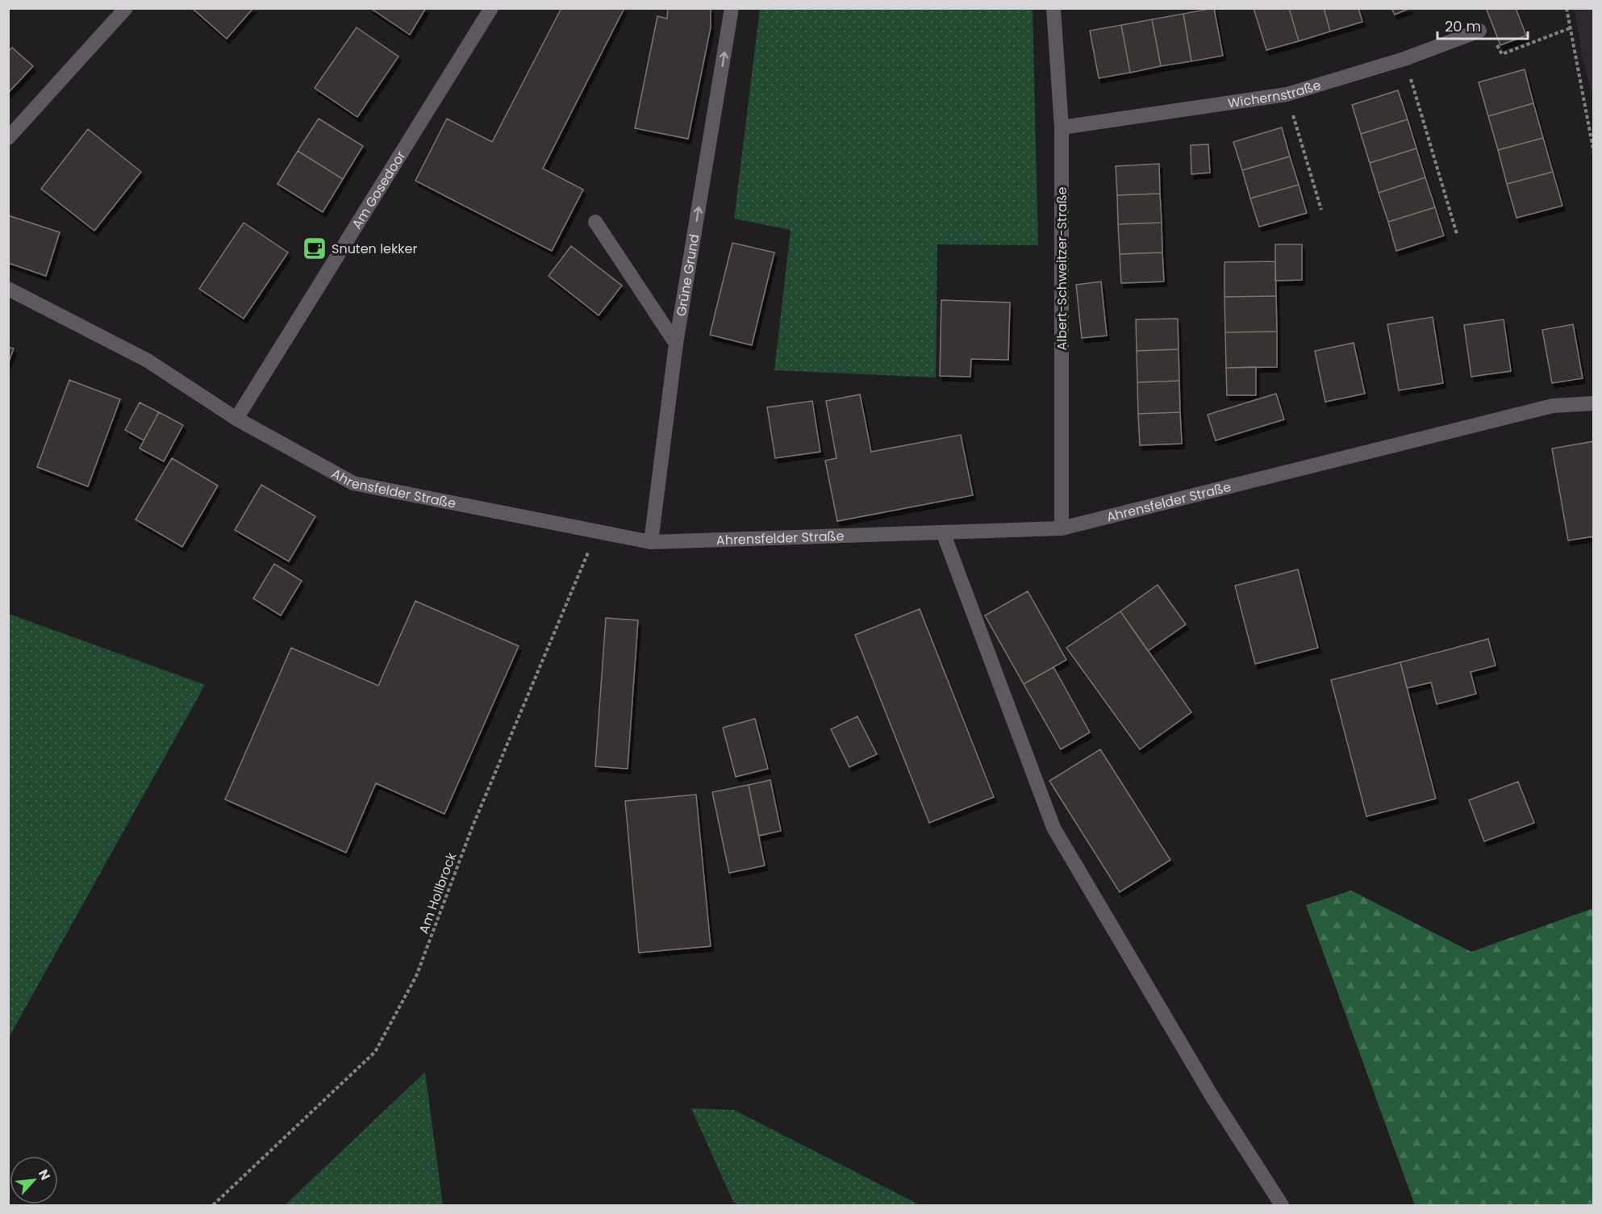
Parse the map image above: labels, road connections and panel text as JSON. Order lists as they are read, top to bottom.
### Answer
{
  "streets": {
    "street": [
      "Wichernstraße",
      "Am Gosedoor",
      "Albert-Schweitzer-Straße",
      "Grüne Grund",
      "Ahrensfelder Straße"
    ],
    "path": ["Am Hollbrock"]
  },
  "crossings": [
    ["Wichernstraße", "Albert-Schweitzer-Straße"],
    ["Am Gosedoor", "Ahrensfelder Straße"],
    ["Albert-Schweitzer-Straße", "Ahrensfelder Straße"],
    ["Grüne Grund", "Ahrensfelder Straße"],
    ["Ahrensfelder Straße", "Am Hollbrock"]
  ],
  "one_way": ["Grüne Grund"],
  "places": {
    "cafe": ["Snuten lekker"]
  },
  "scale_bar": "20 m",
  "north": "top right"
}
